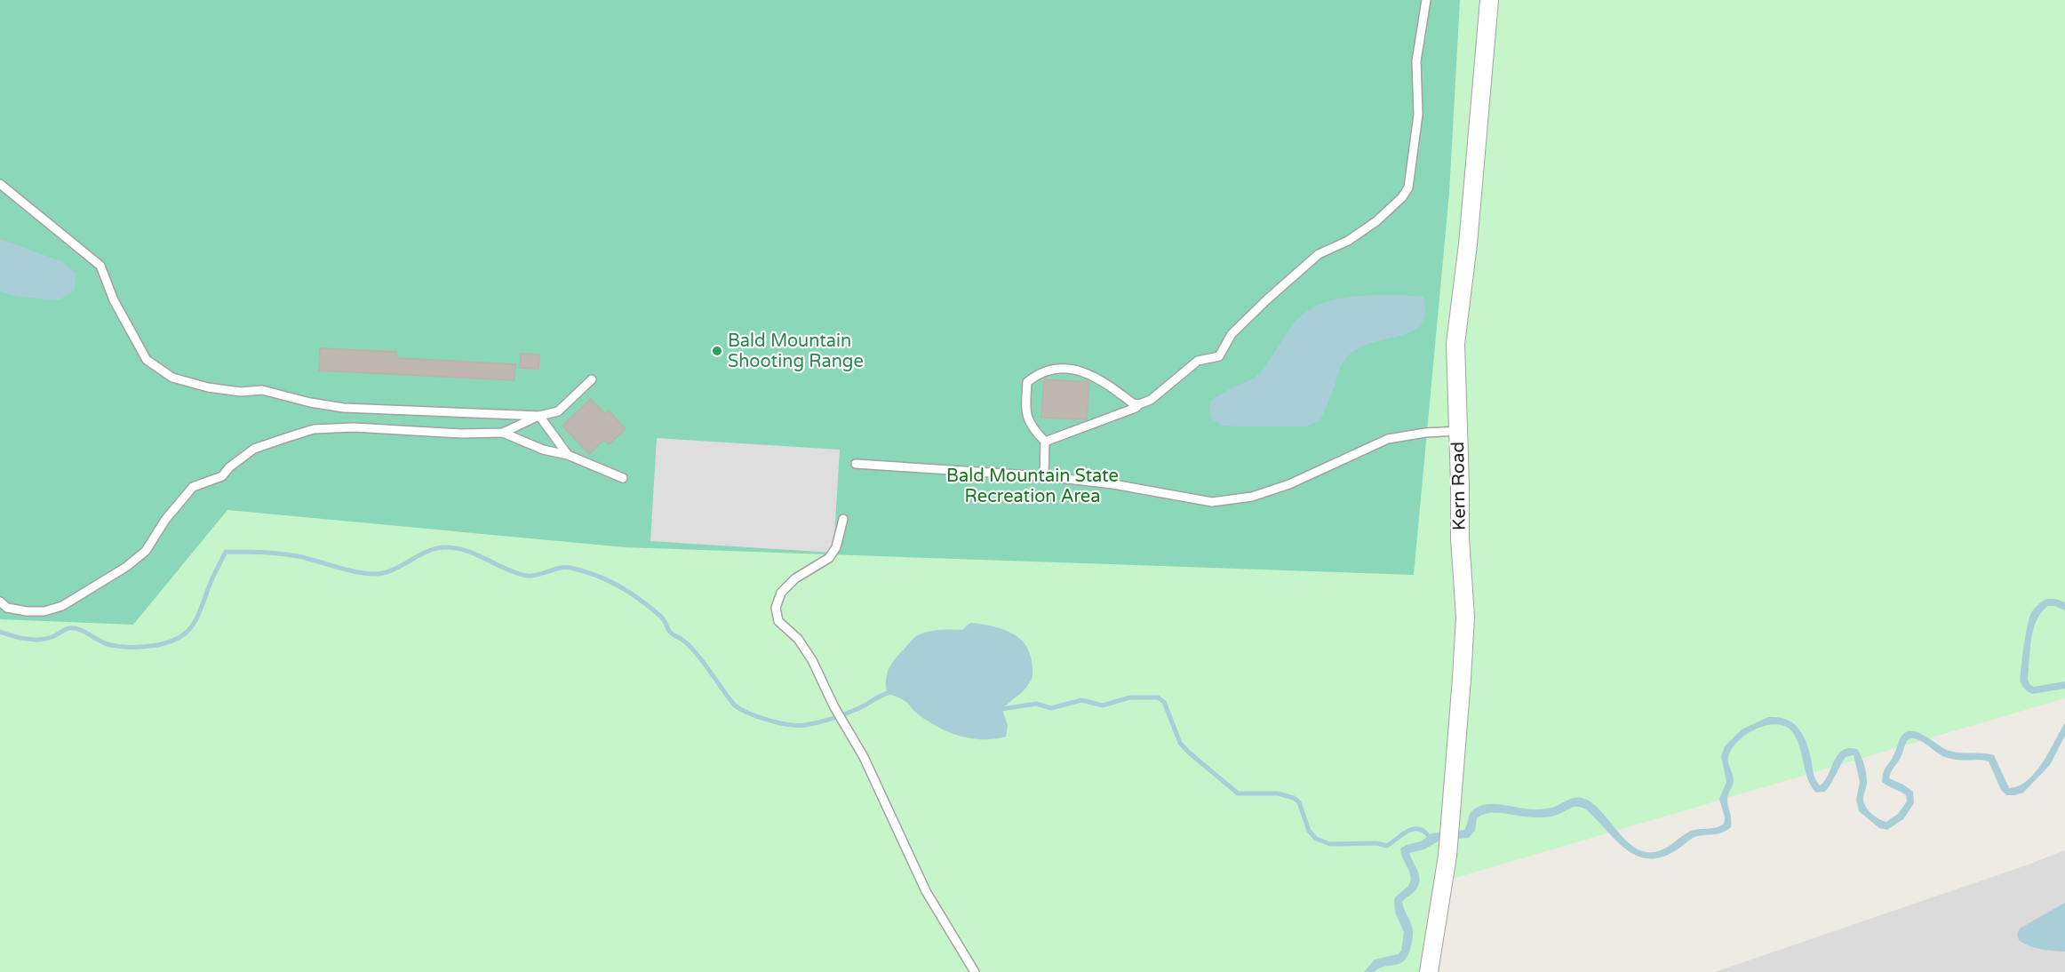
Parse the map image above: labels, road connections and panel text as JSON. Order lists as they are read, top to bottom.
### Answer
{
  "streets": {
    "street": ["Kern Road"]
  },
  "parks": ["Bald Mountain State Recreation Area"],
  "places": ["Bald Mountain Shooting Range"]
}
